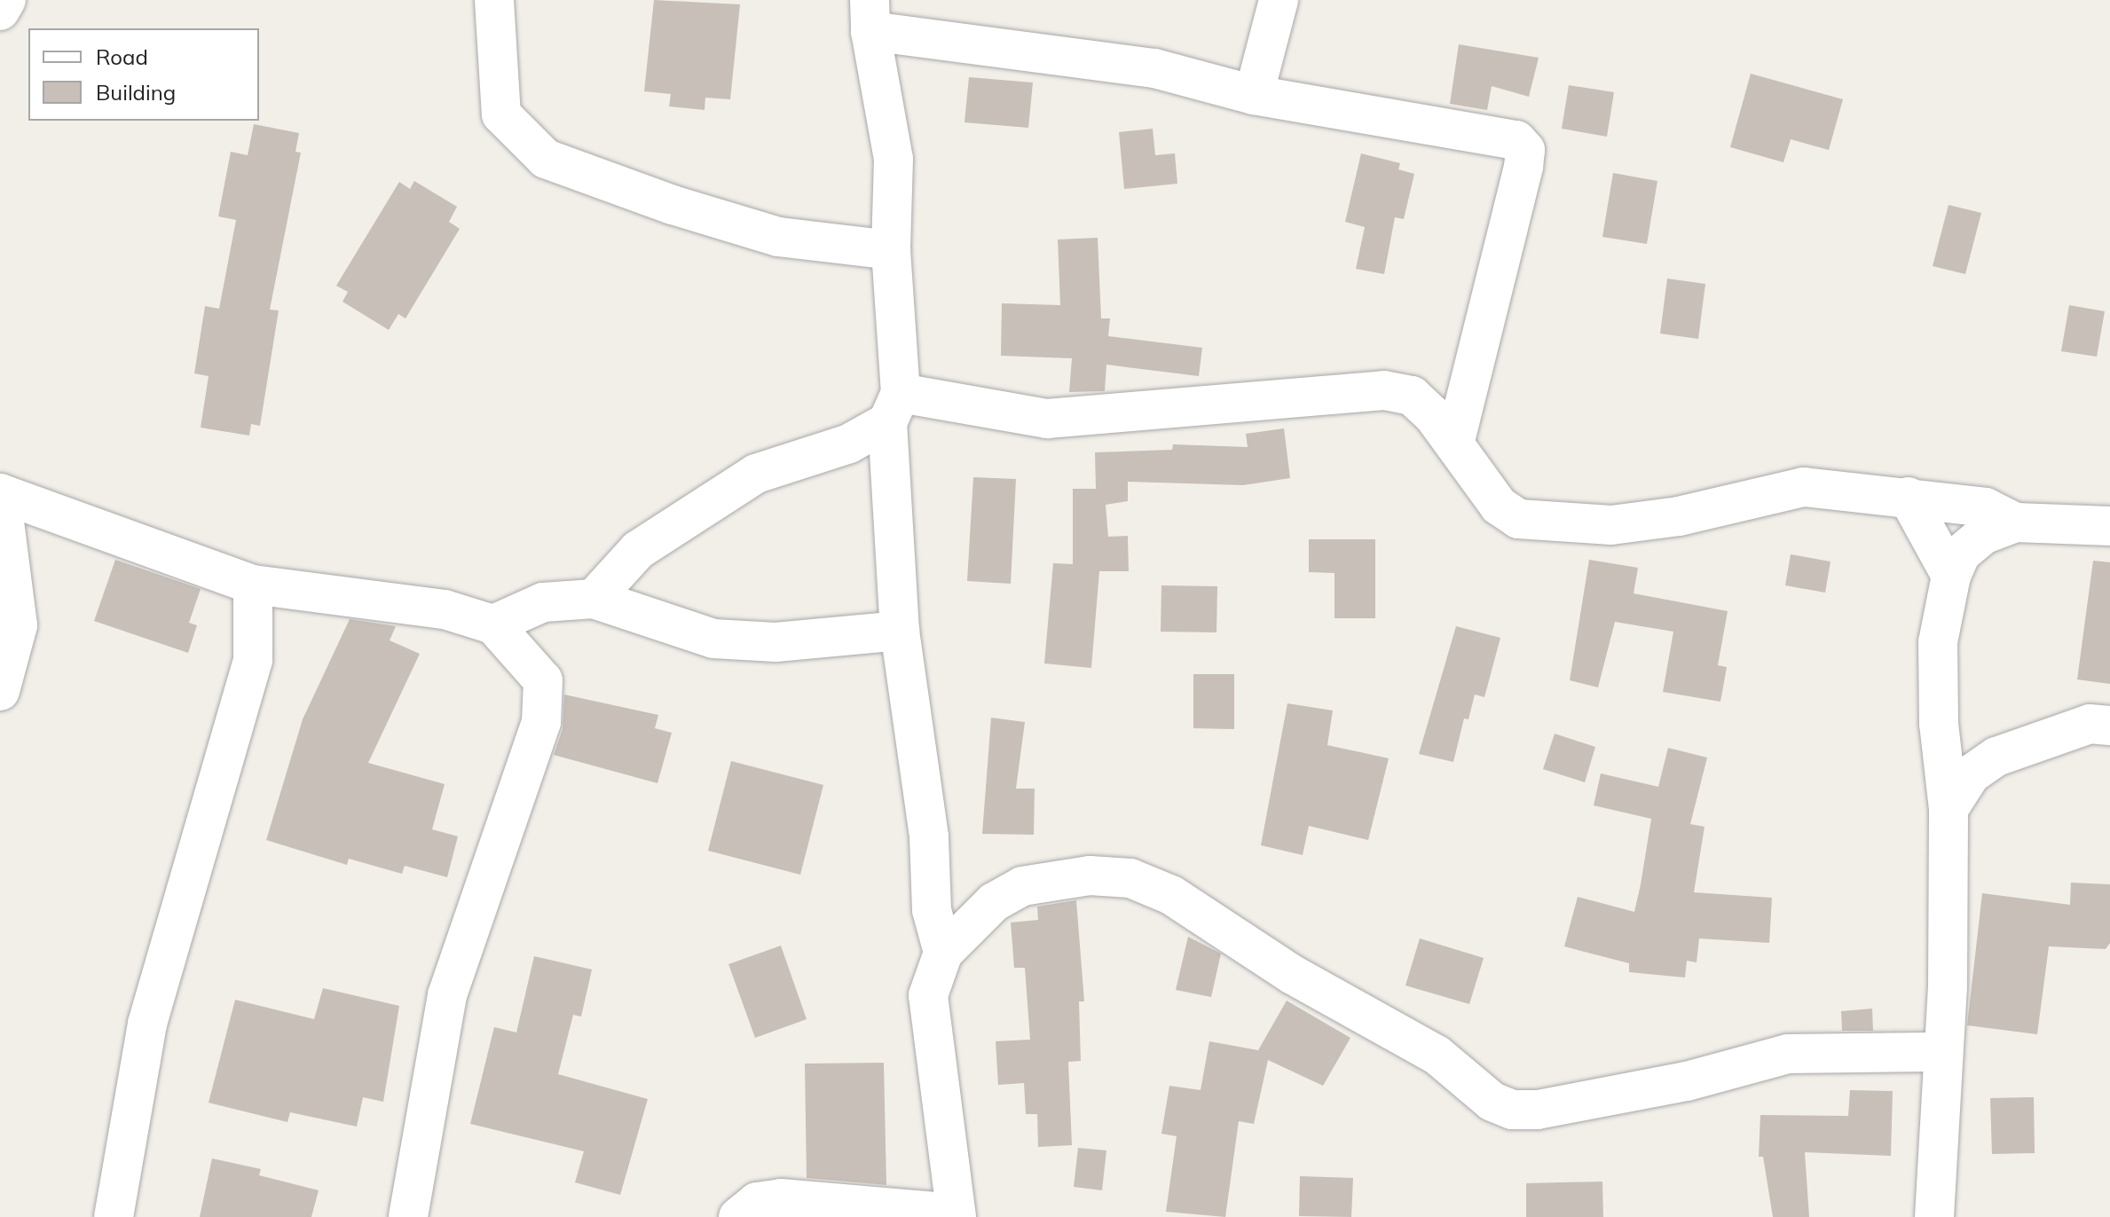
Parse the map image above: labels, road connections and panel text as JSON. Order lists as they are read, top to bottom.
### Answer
{
  "legend": ["Road", "Building"]
}
